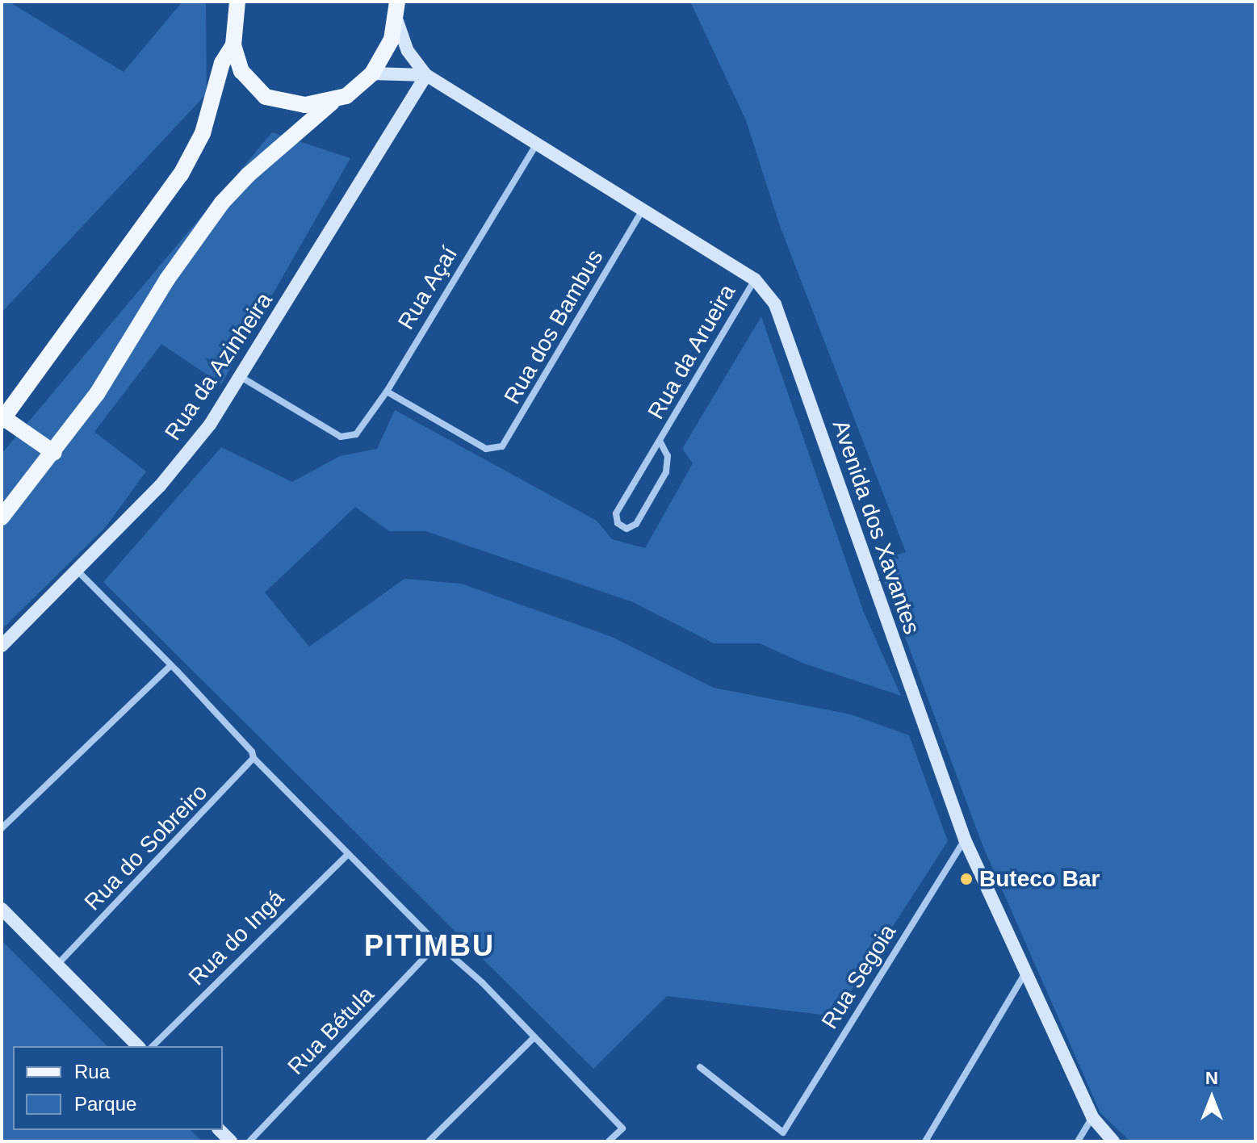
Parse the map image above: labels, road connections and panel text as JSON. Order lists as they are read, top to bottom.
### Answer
{
  "streets": {
    "main road": ["Rua da Azinheira", "Avenida dos Xavantes"],
    "street": [
      "Rua Açaí",
      "Rua dos Bambus",
      "Rua da Arueira",
      "Rua do Sobreiro",
      "Rua do Ingá",
      "Rua Segoia",
      "Rua Bétula"
    ]
  },
  "crossings": [
    ["Rua Açaí", "Rua dos Bambus"],
    ["Rua Açaí", "Rua da Azinheira"],
    ["Rua Açaí", "Avenida dos Xavantes"],
    ["Rua dos Bambus", "Avenida dos Xavantes"],
    ["Rua da Arueira", "Avenida dos Xavantes"],
    ["Rua da Azinheira", "Avenida dos Xavantes"],
    ["Avenida dos Xavantes", "Rua Segoia"]
  ],
  "districts": ["PITIMBU"],
  "places": ["Buteco Bar"],
  "legend": ["Rua", "Parque"],
  "north": "top"
}
